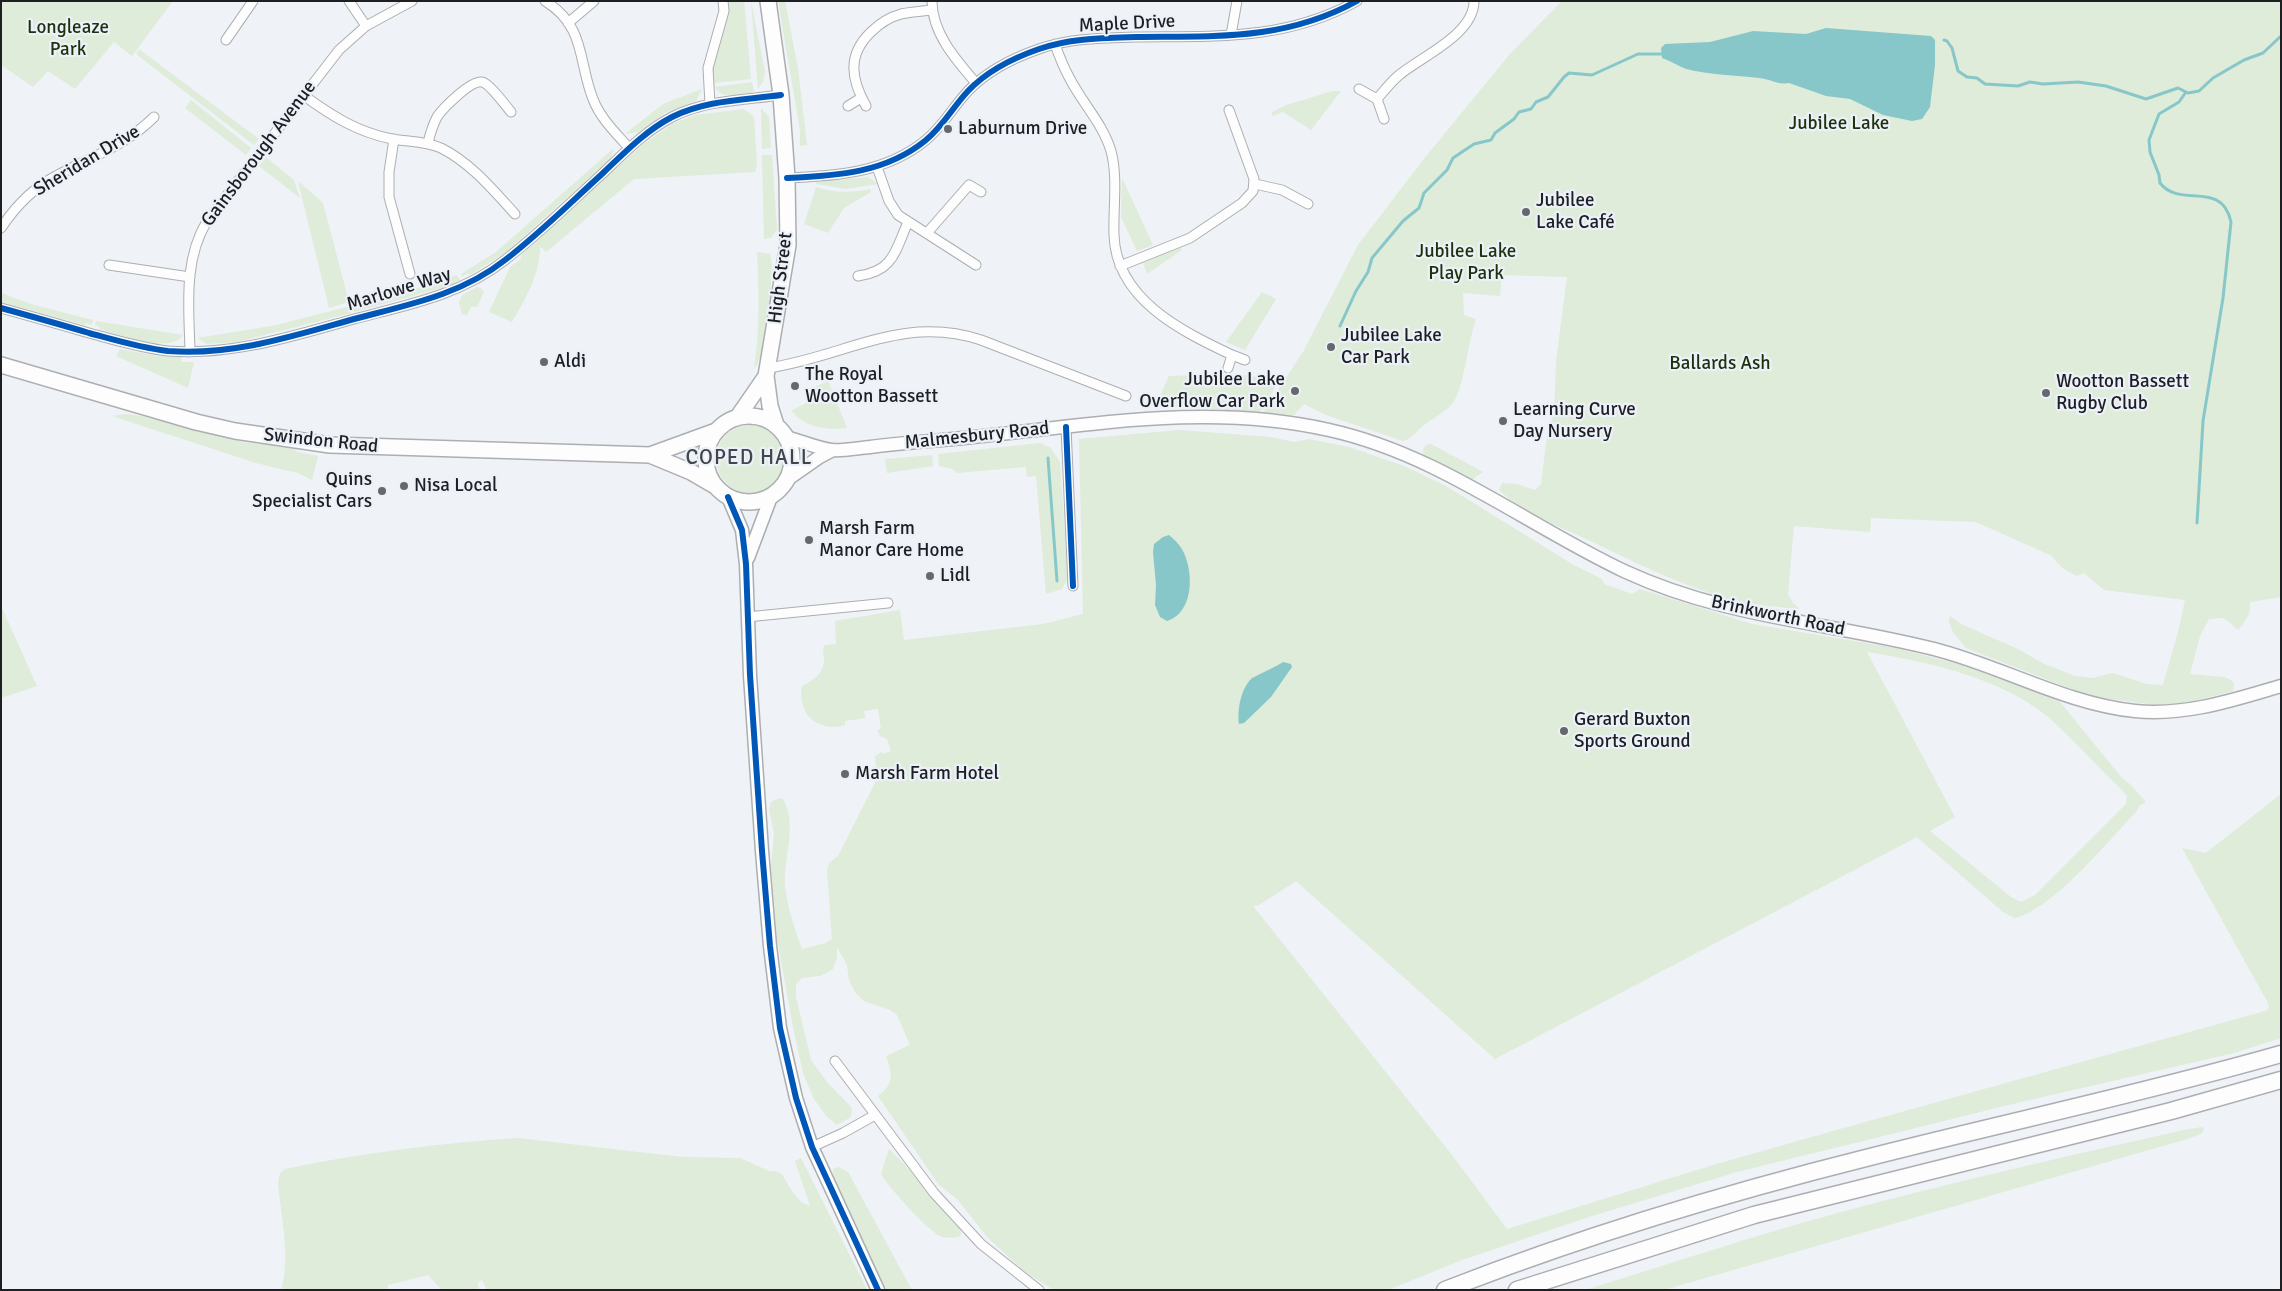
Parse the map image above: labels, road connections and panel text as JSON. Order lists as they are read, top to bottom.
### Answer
{
  "streets": {
    "main road": [
      "High Street",
      "Malmesbury Road",
      "Swindon Road",
      "Brinkworth Road"
    ],
    "street": [
      "Maple Drive",
      "Gainsborough Avenue",
      "Sheridan Drive",
      "Marlowe Way"
    ]
  },
  "crossings": [
    ["Maple Drive", "High Street"],
    ["Gainsborough Avenue", "Marlowe Way"],
    ["High Street", "Marlowe Way"],
    ["High Street", "Swindon Road"],
    ["Malmesbury Road", "Brinkworth Road"]
  ],
  "districts": ["COPED HALL"],
  "parks": [
    "Longleaze Park",
    "Jubilee Lake",
    "Jubilee Lake Play Park",
    "Ballards Ash"
  ],
  "places": [
    "Laburnum Drive",
    "Jubilee Lake Café",
    "Jubilee Lake Car Park",
    "Aldi",
    "The Royal Wootton Bassett",
    "Jubilee Lake Overflow Car Park",
    "Wootton Bassett Rugby Club",
    "Learning Curve Day Nursery",
    "Nisa Local",
    "Quins Specialist Cars",
    "Marsh Farm Manor Care Home",
    "Lidl",
    "Gerard Buxton Sports Ground",
    "Marsh Farm Hotel"
  ]
}
